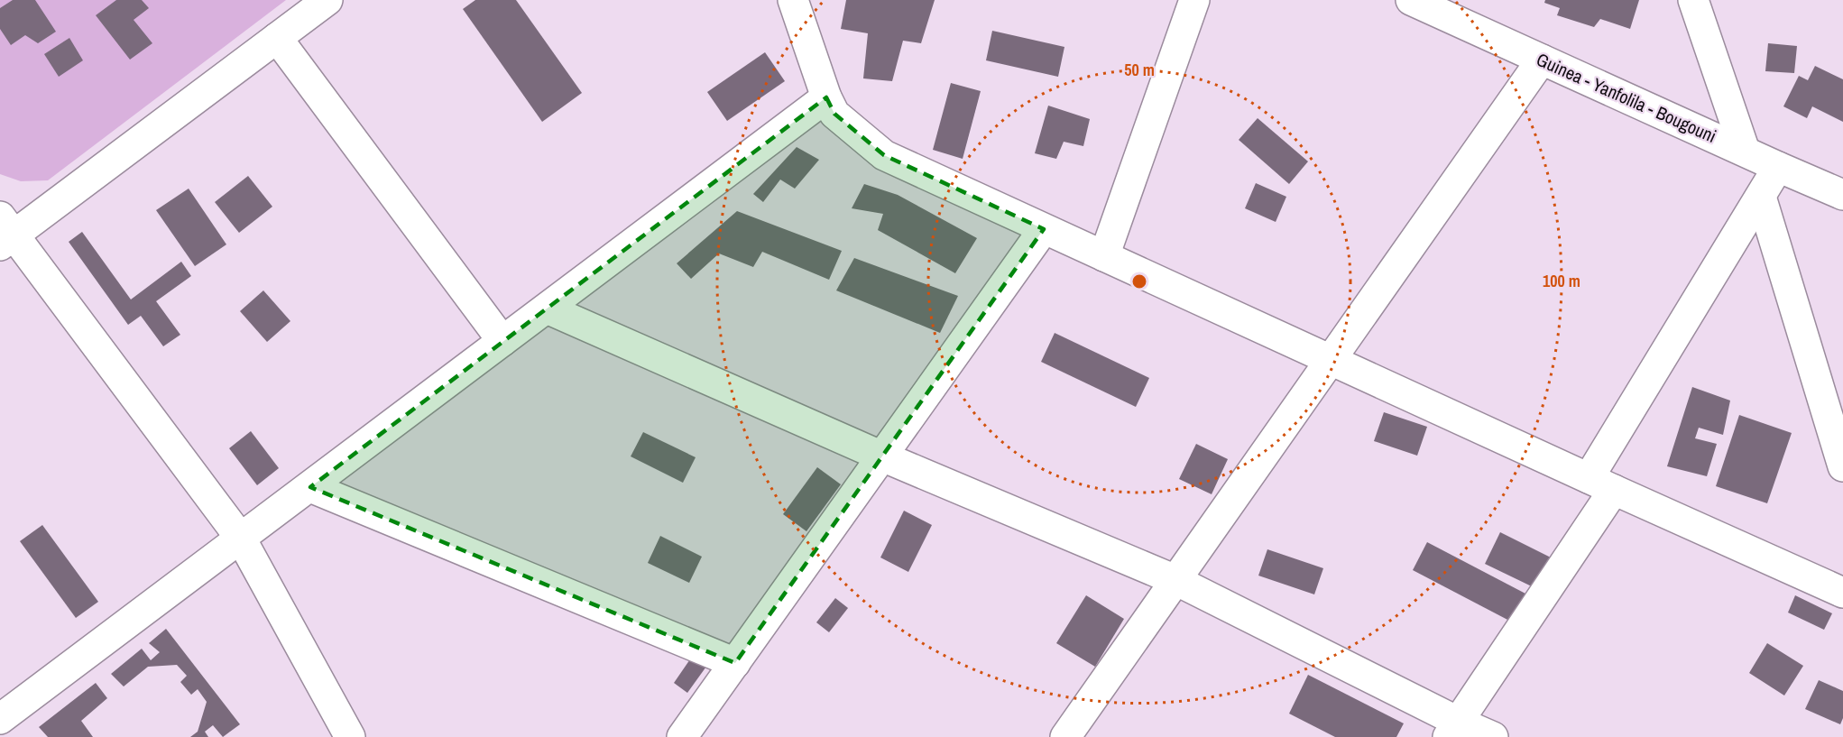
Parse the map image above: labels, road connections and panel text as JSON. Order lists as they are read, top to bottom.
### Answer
{
  "streets": {
    "street": ["Guinea - Yanfolila - Bougouni"]
  },
  "rings": ["50 m", "100 m"]
}
